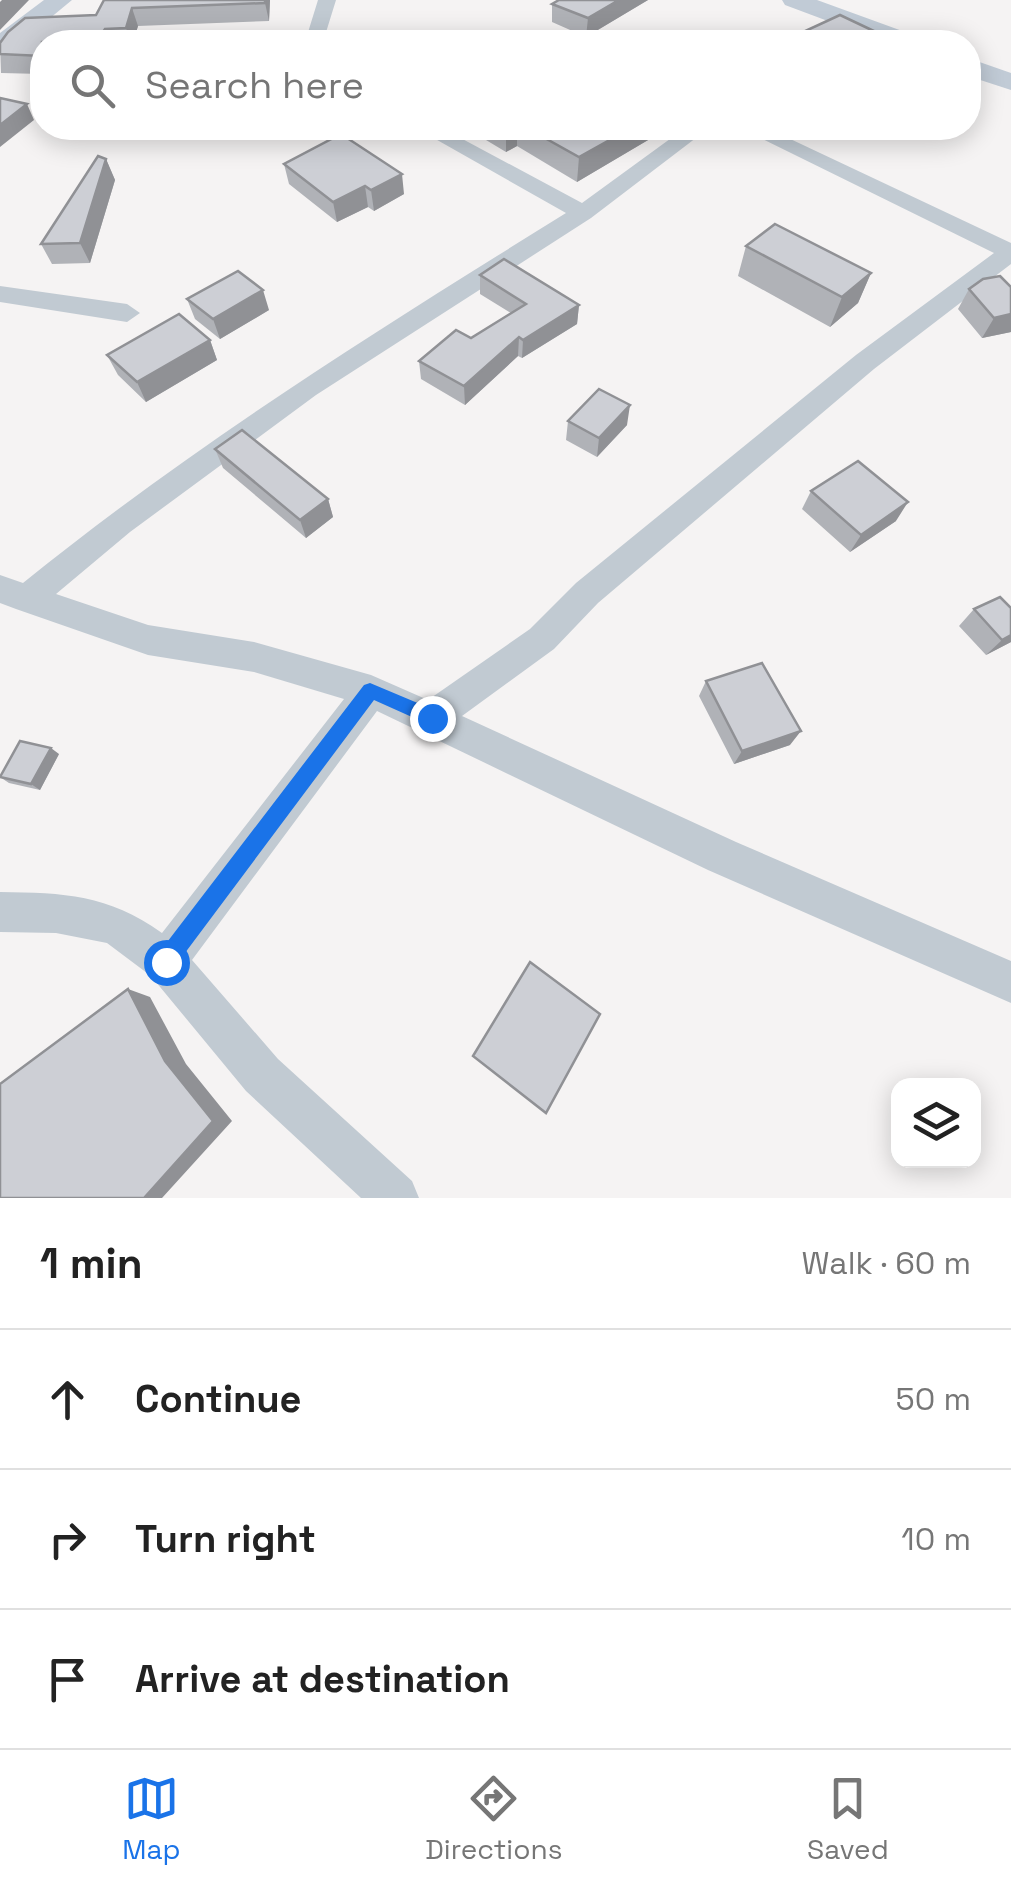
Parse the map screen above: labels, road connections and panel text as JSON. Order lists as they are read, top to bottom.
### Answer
{
  "page": {
    "search": "Search here",
    "heading": ["1 min", "Walk · 60 m"],
    "list": [
      ["Continue", "50 m"],
      ["Turn right", "10 m"],
      "Arrive at destination"
    ],
    "nav": ["Map", "Directions", "Saved"]
  }
}
